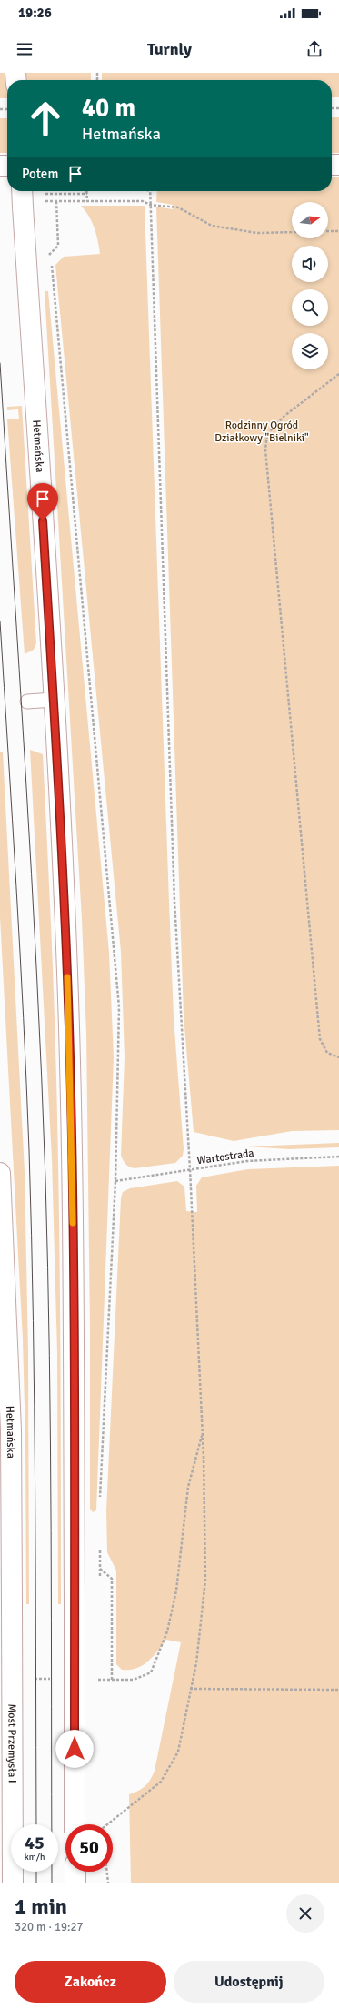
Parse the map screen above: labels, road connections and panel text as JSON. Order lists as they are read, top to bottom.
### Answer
{
  "streets": {
    "main road": ["Hetmańska", "Most Przemysła I"],
    "path": ["Wartostrada"]
  },
  "crossings": [
    ["Hetmańska", "Most Przemysła I"]
  ],
  "parks": ["Rodzinny Ogród Działkowy \"Bielniki\""],
  "north": "right",
  "page": {
    "status": "19:26",
    "header": "Turnly",
    "turn": ["40 m", "Hetmańska"],
    "then": "Potem",
    "speed": "45 km/h",
    "limit": "50",
    "heading": ["1 min", "320 m · 19:27"],
    "buttons": ["Zakończ", "Udostępnij"]
  }
}
